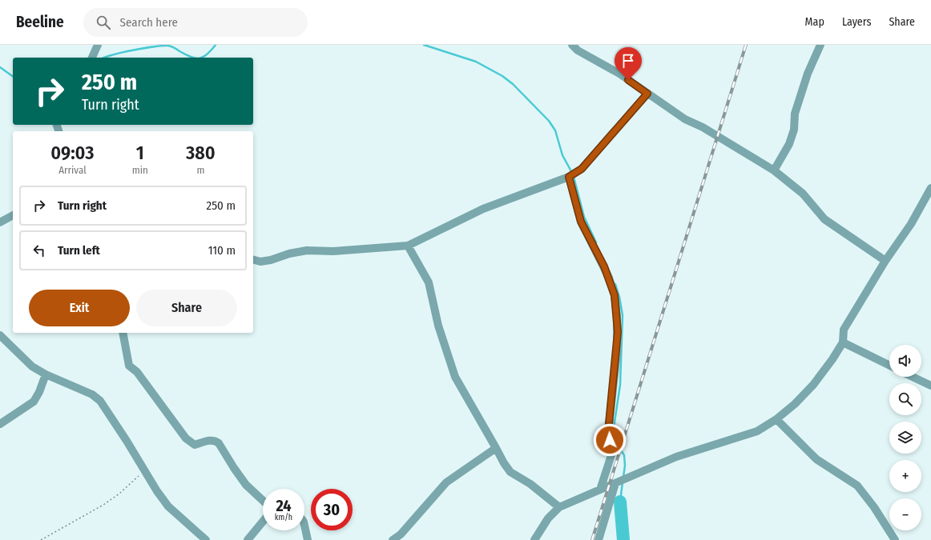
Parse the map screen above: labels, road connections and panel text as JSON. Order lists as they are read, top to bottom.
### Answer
{
  "page": {
    "header": "Beeline",
    "search": "Search here",
    "nav": ["Map", "Layers", "Share"],
    "turn": ["250 m", "Turn right"],
    "eta": [
      "09:03",
      "Arrival",
      "1",
      "min",
      "380",
      "m"
    ],
    "list": [
      {
        "name": "Turn right",
        "value": "250 m"
      },
      {
        "name": "Turn left",
        "value": "110 m"
      }
    ],
    "buttons": ["Exit", "Share"],
    "map_buttons": ["+", "−"],
    "speed": "24 km/h",
    "limit": "30"
  }
}
